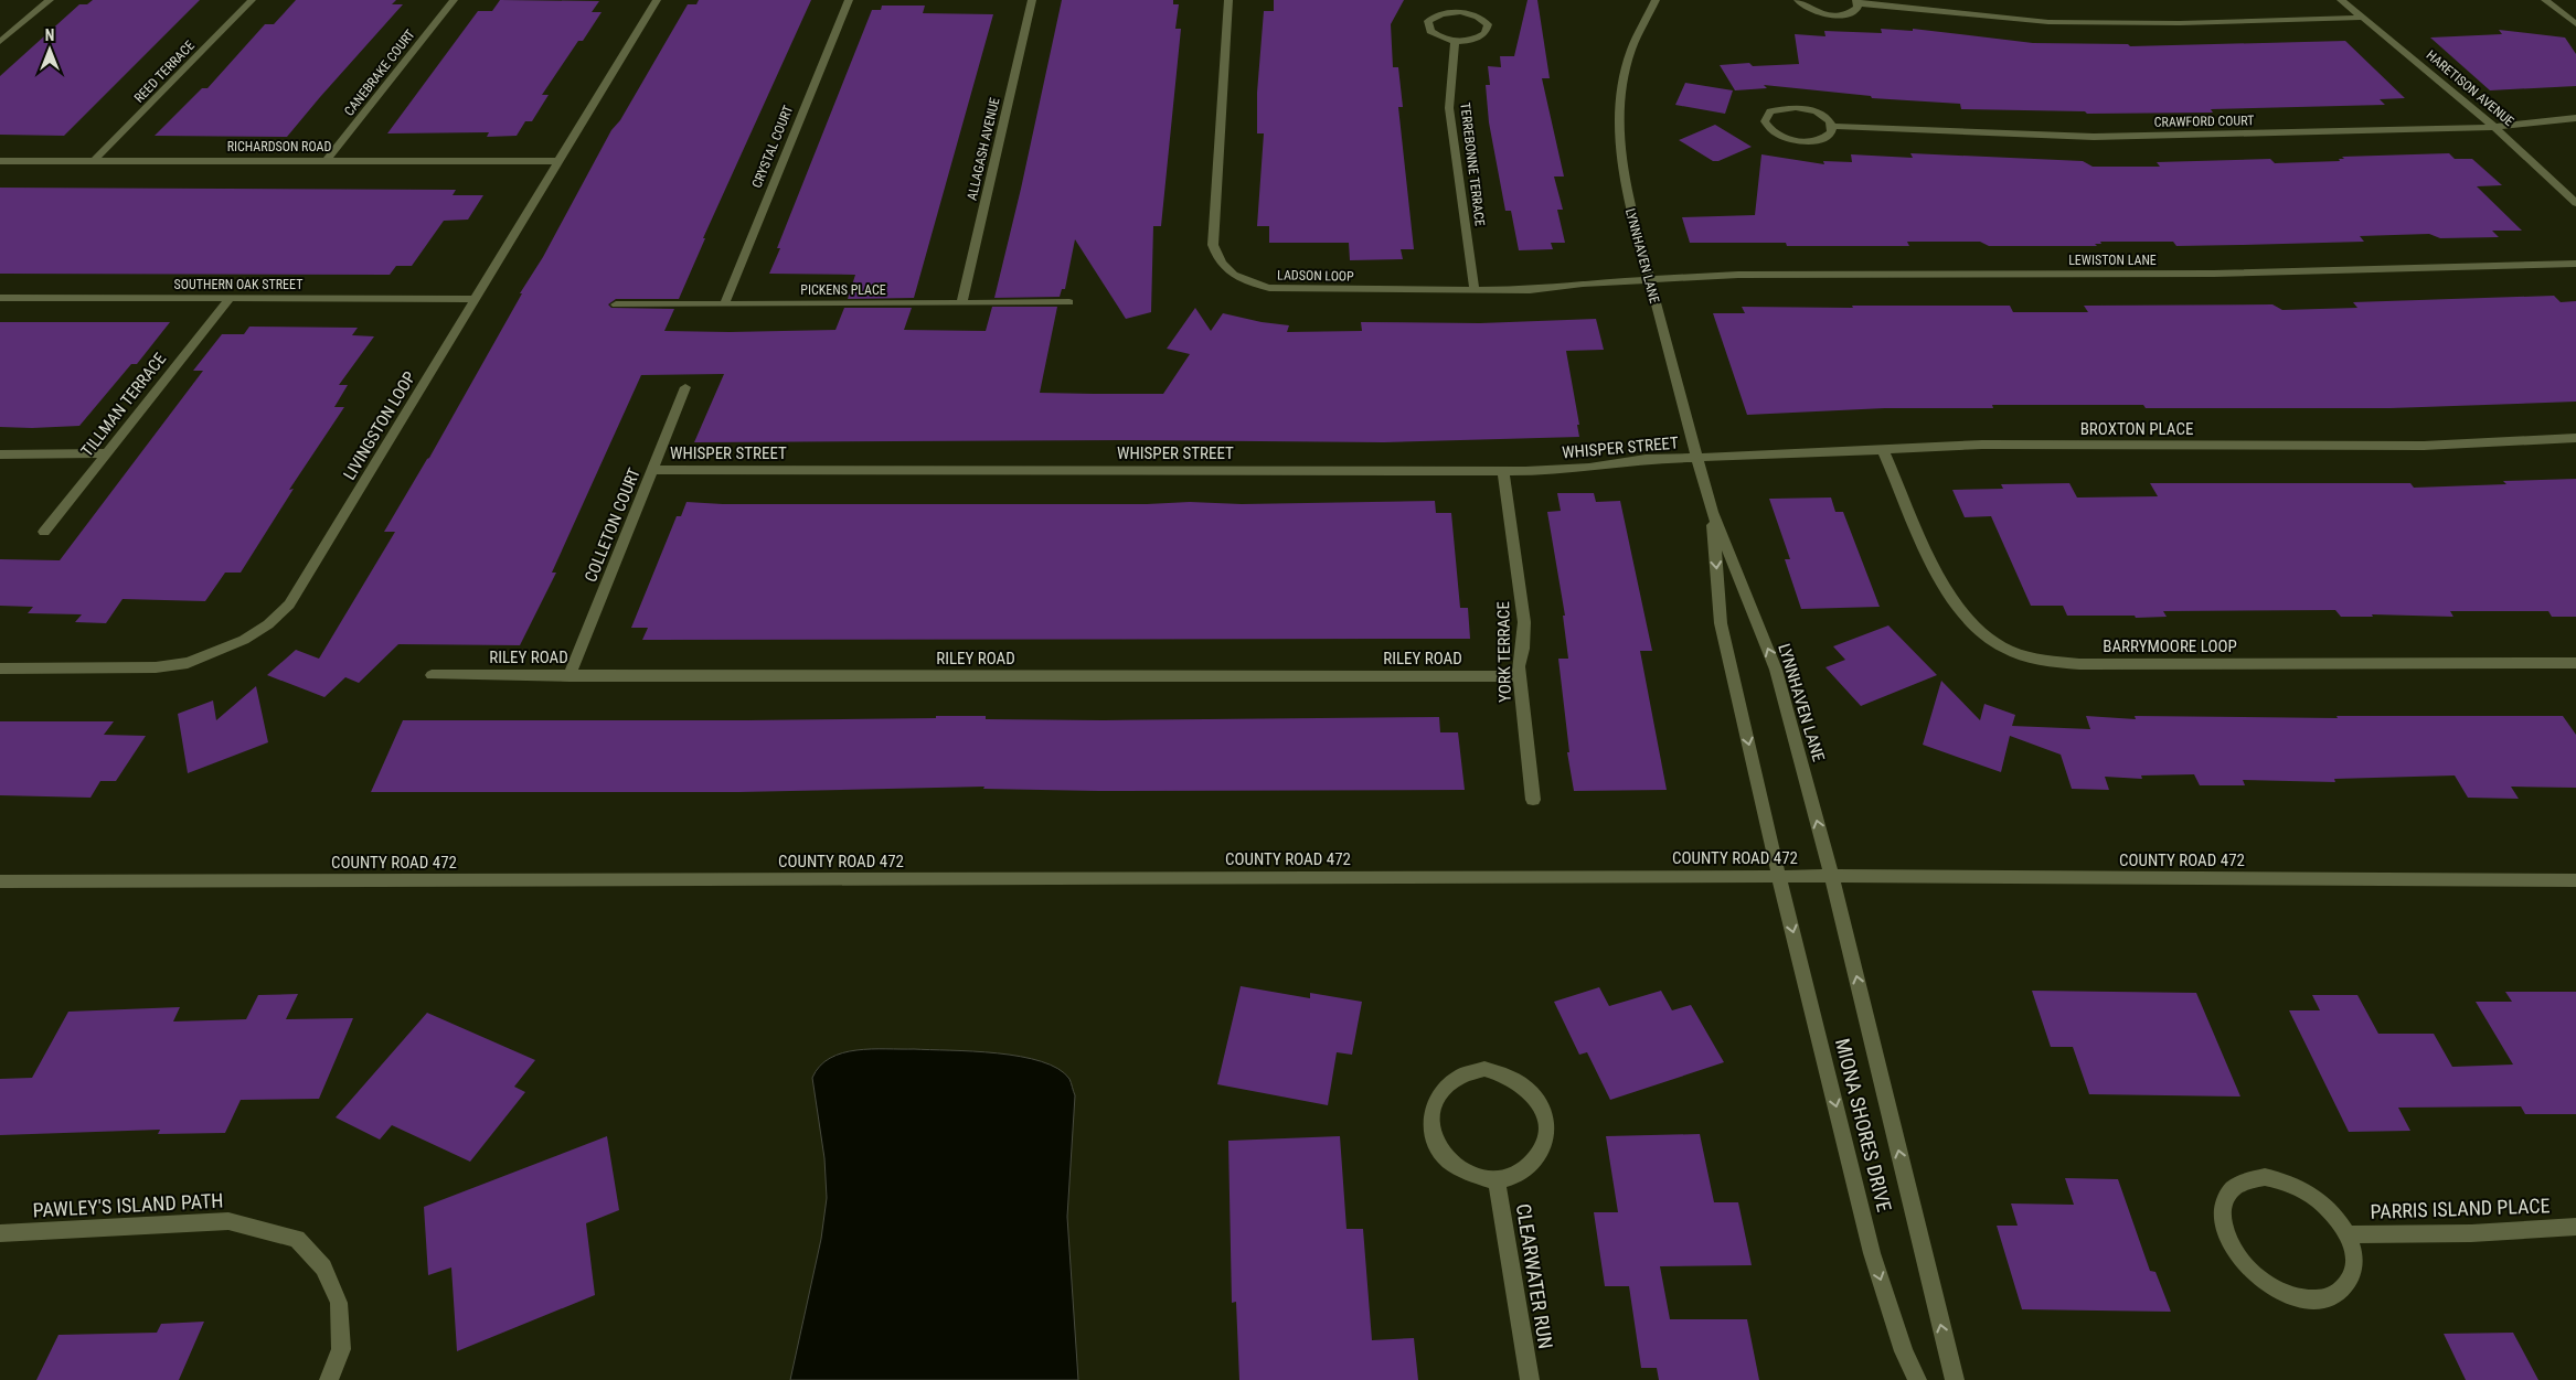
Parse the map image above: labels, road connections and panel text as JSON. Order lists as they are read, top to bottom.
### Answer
{
  "streets": {
    "street": [
      "REED TERRACE",
      "CANEBRAKE COURT",
      "HARETISON AVENUE",
      "CRAWFORD COURT",
      "RICHARDSON ROAD",
      "CRYSTAL COURT",
      "ALLAGASH AVENUE",
      "TERREBONNE TERRACE",
      "LYNNHAVEN LANE",
      "LEWISTON LANE",
      "LADSON LOOP",
      "SOUTHERN OAK STREET",
      "PICKENS PLACE",
      "TILLMAN TERRACE",
      "LIVINGSTON LOOP",
      "BROXTON PLACE",
      "WHISPER STREET",
      "COLLETON COURT",
      "BARRYMOORE LOOP",
      "YORK TERRACE",
      "RILEY ROAD",
      "COUNTY ROAD 472",
      "MIONA SHORES DRIVE",
      "PAWLEY'S ISLAND PATH",
      "PARRIS ISLAND PLACE",
      "CLEARWATER RUN"
    ]
  },
  "crossings": [
    ["REED TERRACE", "RICHARDSON ROAD"],
    ["CANEBRAKE COURT", "RICHARDSON ROAD"],
    ["HARETISON AVENUE", "CRAWFORD COURT"],
    ["RICHARDSON ROAD", "LIVINGSTON LOOP"],
    ["CRYSTAL COURT", "PICKENS PLACE"],
    ["ALLAGASH AVENUE", "PICKENS PLACE"],
    ["TERREBONNE TERRACE", "LADSON LOOP"],
    ["LYNNHAVEN LANE", "LEWISTON LANE"],
    ["LYNNHAVEN LANE", "LADSON LOOP"],
    ["LYNNHAVEN LANE", "BROXTON PLACE"],
    ["LYNNHAVEN LANE", "WHISPER STREET"],
    ["LYNNHAVEN LANE", "COUNTY ROAD 472"],
    ["LYNNHAVEN LANE", "MIONA SHORES DRIVE"],
    ["LEWISTON LANE", "LADSON LOOP"],
    ["SOUTHERN OAK STREET", "TILLMAN TERRACE"],
    ["SOUTHERN OAK STREET", "LIVINGSTON LOOP"],
    ["BROXTON PLACE", "WHISPER STREET"],
    ["BROXTON PLACE", "BARRYMOORE LOOP"],
    ["WHISPER STREET", "COLLETON COURT"],
    ["WHISPER STREET", "YORK TERRACE"],
    ["COLLETON COURT", "RILEY ROAD"],
    ["YORK TERRACE", "RILEY ROAD"],
    ["COUNTY ROAD 472", "MIONA SHORES DRIVE"]
  ],
  "north": "top"
}
